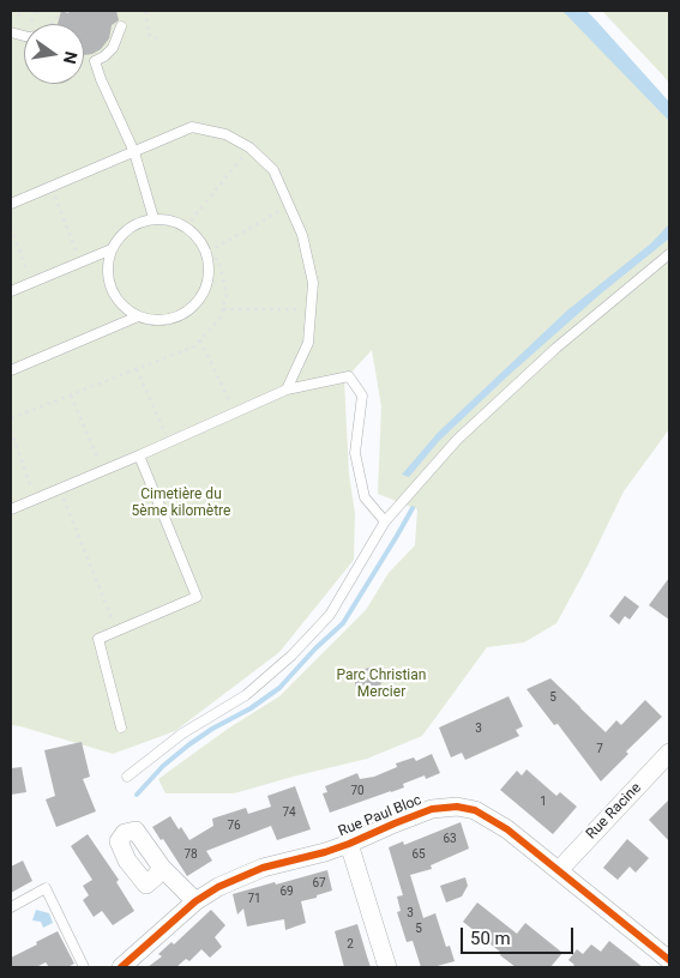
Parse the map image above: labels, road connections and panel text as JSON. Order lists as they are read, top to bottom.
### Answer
{
  "streets": {
    "street": ["Rue Racine", "Rue Paul Bloc"]
  },
  "crossings": [
    ["Rue Racine", "Rue Paul Bloc"]
  ],
  "parks": ["Cimetière du 5ème kilomètre", "Parc Christian Mercier"],
  "house_numbers": [
    "5",
    "3",
    "7",
    "70",
    "1",
    "74",
    "76",
    "63",
    "78",
    "65",
    "67",
    "69",
    "71",
    "3",
    "5",
    "2"
  ],
  "scale_bar": "50 m",
  "north": "right"
}
